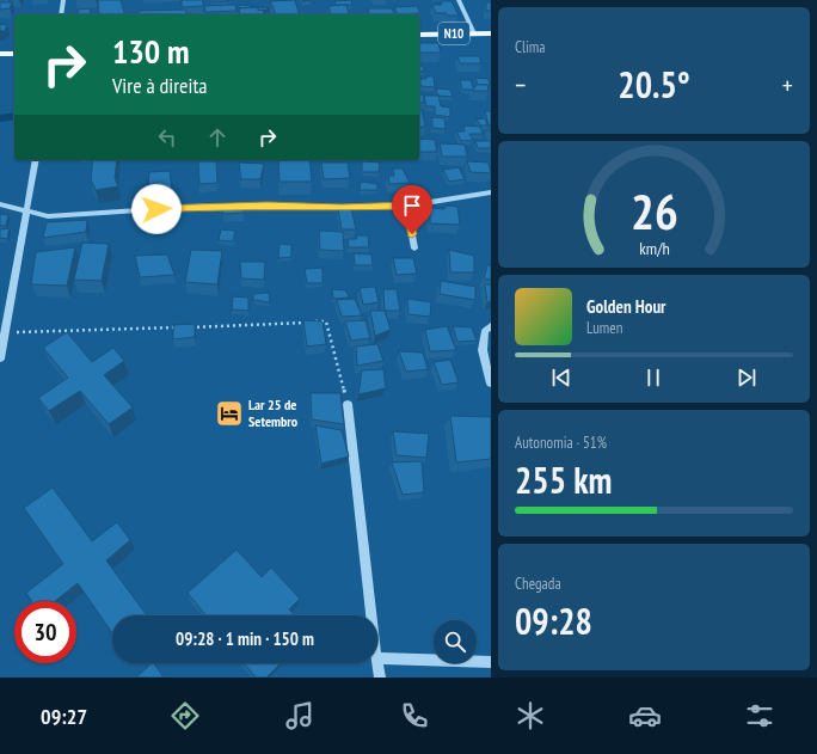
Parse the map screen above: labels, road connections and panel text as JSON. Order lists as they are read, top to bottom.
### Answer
{
  "streets": {
    "main road": ["N10"]
  },
  "places": {
    "hotel": ["Lar 25 de Setembro"]
  },
  "page": {
    "tile": [
      "Clima",
      ["Autonomia · 51%", "255 km"],
      ["Chegada", "09:28"]
    ],
    "turn": ["130 m", "Vire à direita"],
    "heat": ["−", "20.5°", "+"],
    "song": ["Golden Hour", "Lumen"],
    "limit": "30",
    "trip": "09:28 · 1 min · 150 m",
    "tabs": "09:27",
    "gauge": ["26", "km/h"]
  }
}
